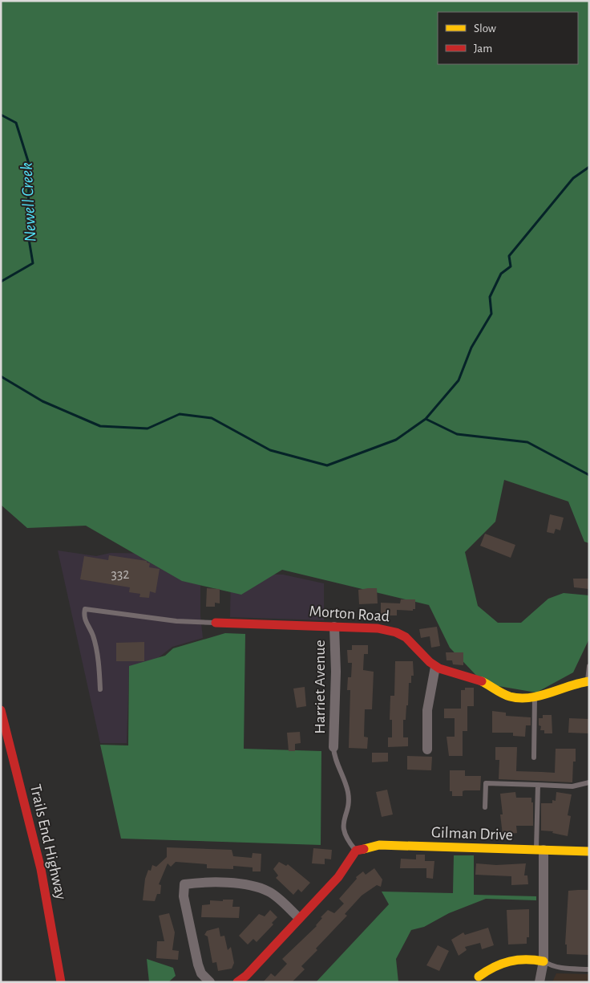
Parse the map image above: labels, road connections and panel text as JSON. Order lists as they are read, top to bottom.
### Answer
{
  "streets": {
    "main road": ["Morton Road", "Gilman Drive", "Trails End Highway"],
    "street": ["Harriet Avenue"]
  },
  "crossings": [
    ["Morton Road", "Harriet Avenue"]
  ],
  "water": ["Newell Creek"],
  "house_numbers": ["332"],
  "legend": ["Slow", "Jam"]
}
